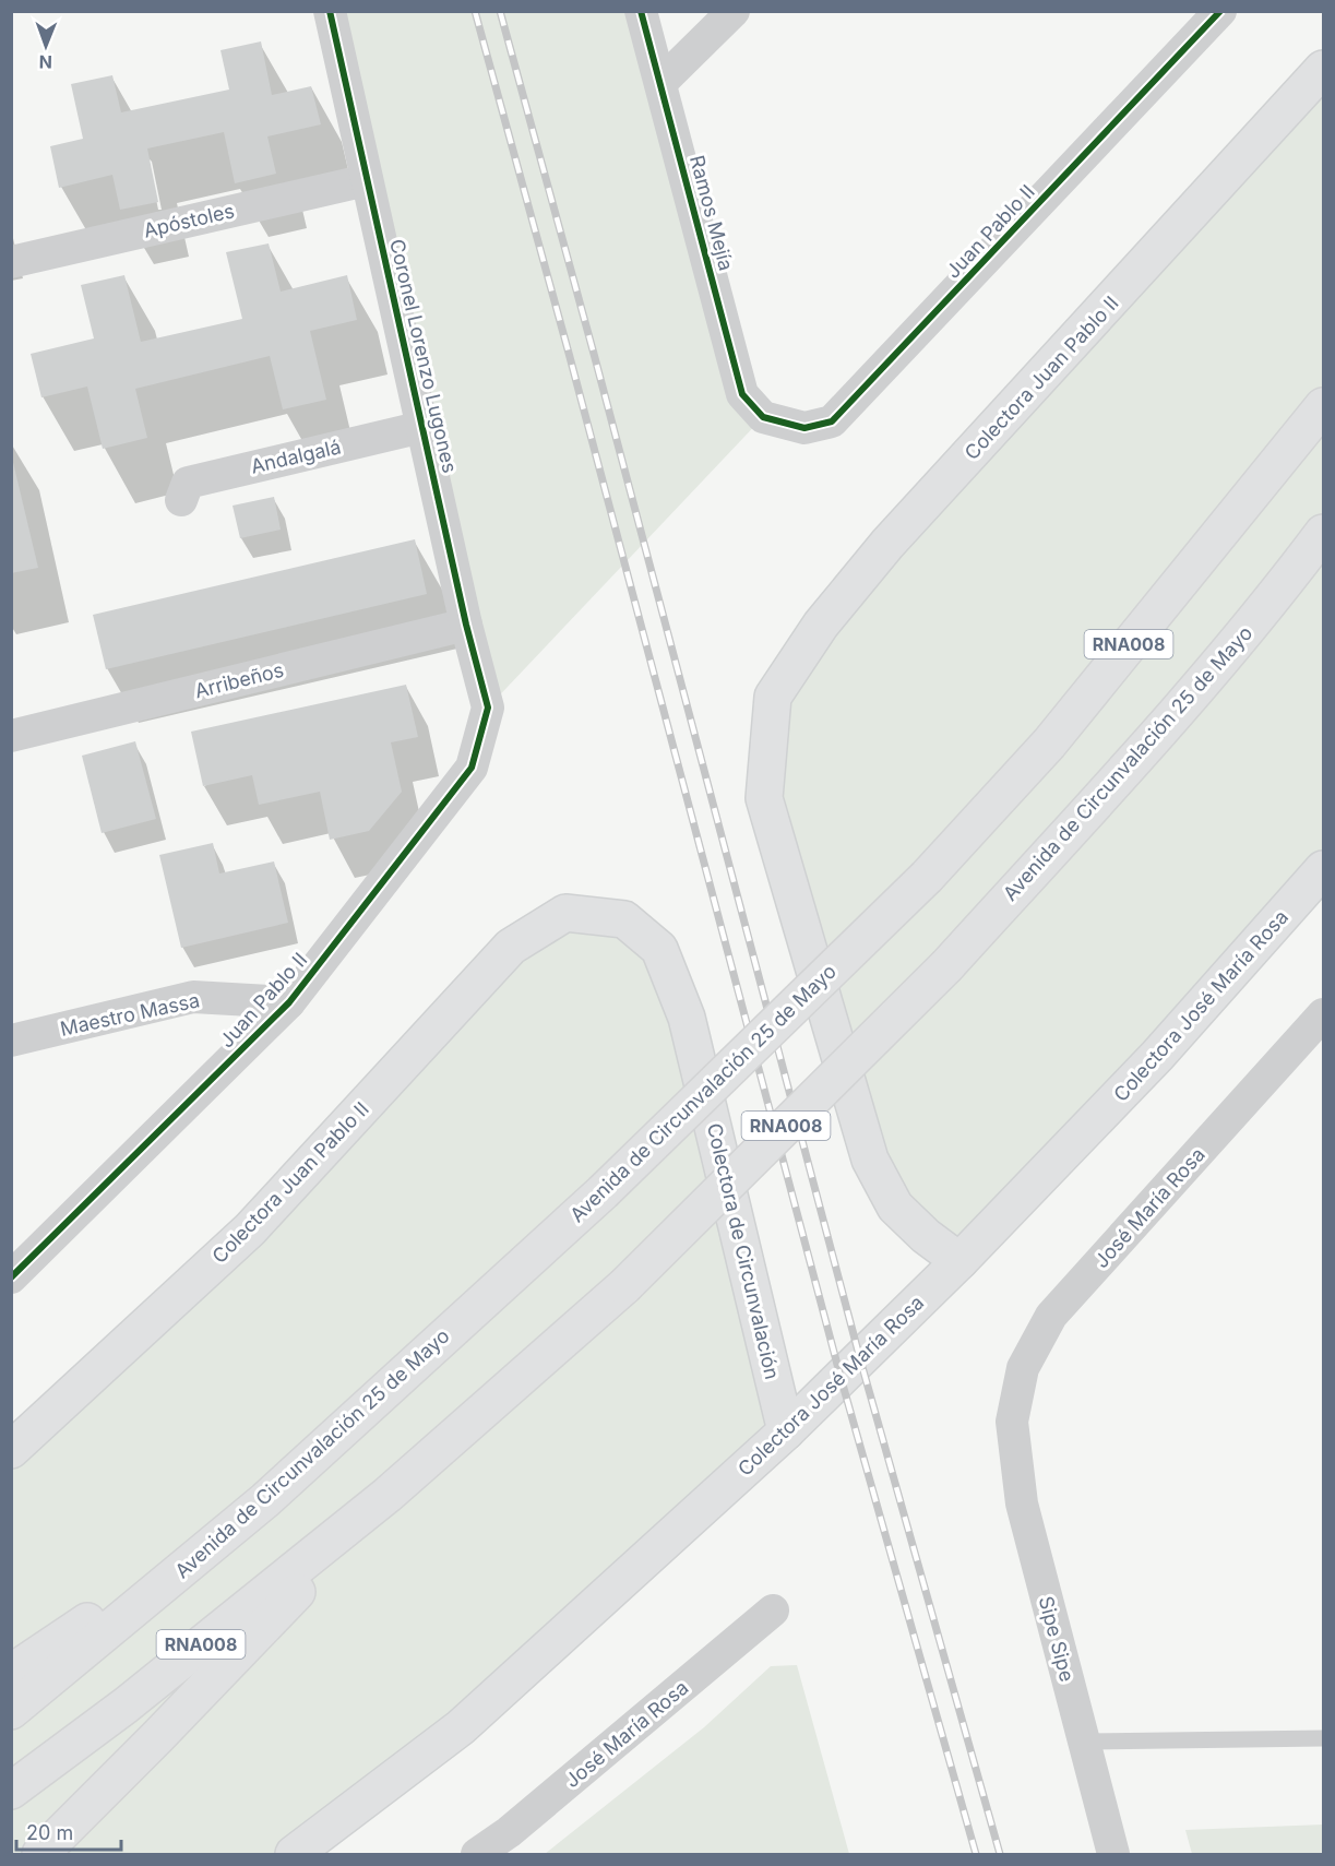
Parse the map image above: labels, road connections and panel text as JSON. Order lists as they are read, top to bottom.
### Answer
{
  "streets": {
    "main road": [
      "Colectora Juan Pablo II",
      "RNA008",
      "Avenida de Circunvalación 25 de Mayo",
      "Colectora José María Rosa",
      "Colectora de Circunvalación"
    ],
    "street": [
      "Ramos Mejía",
      "Apóstoles",
      "Juan Pablo II",
      "Coronel Lorenzo Lugones",
      "Andalgalá",
      "Arribeños",
      "Maestro Massa",
      "José María Rosa",
      "Sipe Sipe"
    ]
  },
  "crossings": [
    ["Ramos Mejía", "Juan Pablo II"],
    ["Apóstoles", "Coronel Lorenzo Lugones"],
    ["Juan Pablo II", "Coronel Lorenzo Lugones"],
    ["Juan Pablo II", "Maestro Massa"],
    ["Coronel Lorenzo Lugones", "Andalgalá"],
    ["Coronel Lorenzo Lugones", "Arribeños"],
    ["Colectora Juan Pablo II", "Colectora José María Rosa"],
    ["Colectora Juan Pablo II", "Colectora de Circunvalación"],
    ["Colectora José María Rosa", "Colectora de Circunvalación"],
    ["José María Rosa", "Sipe Sipe"]
  ],
  "scale_bar": "20 m",
  "north": "bottom"
}
